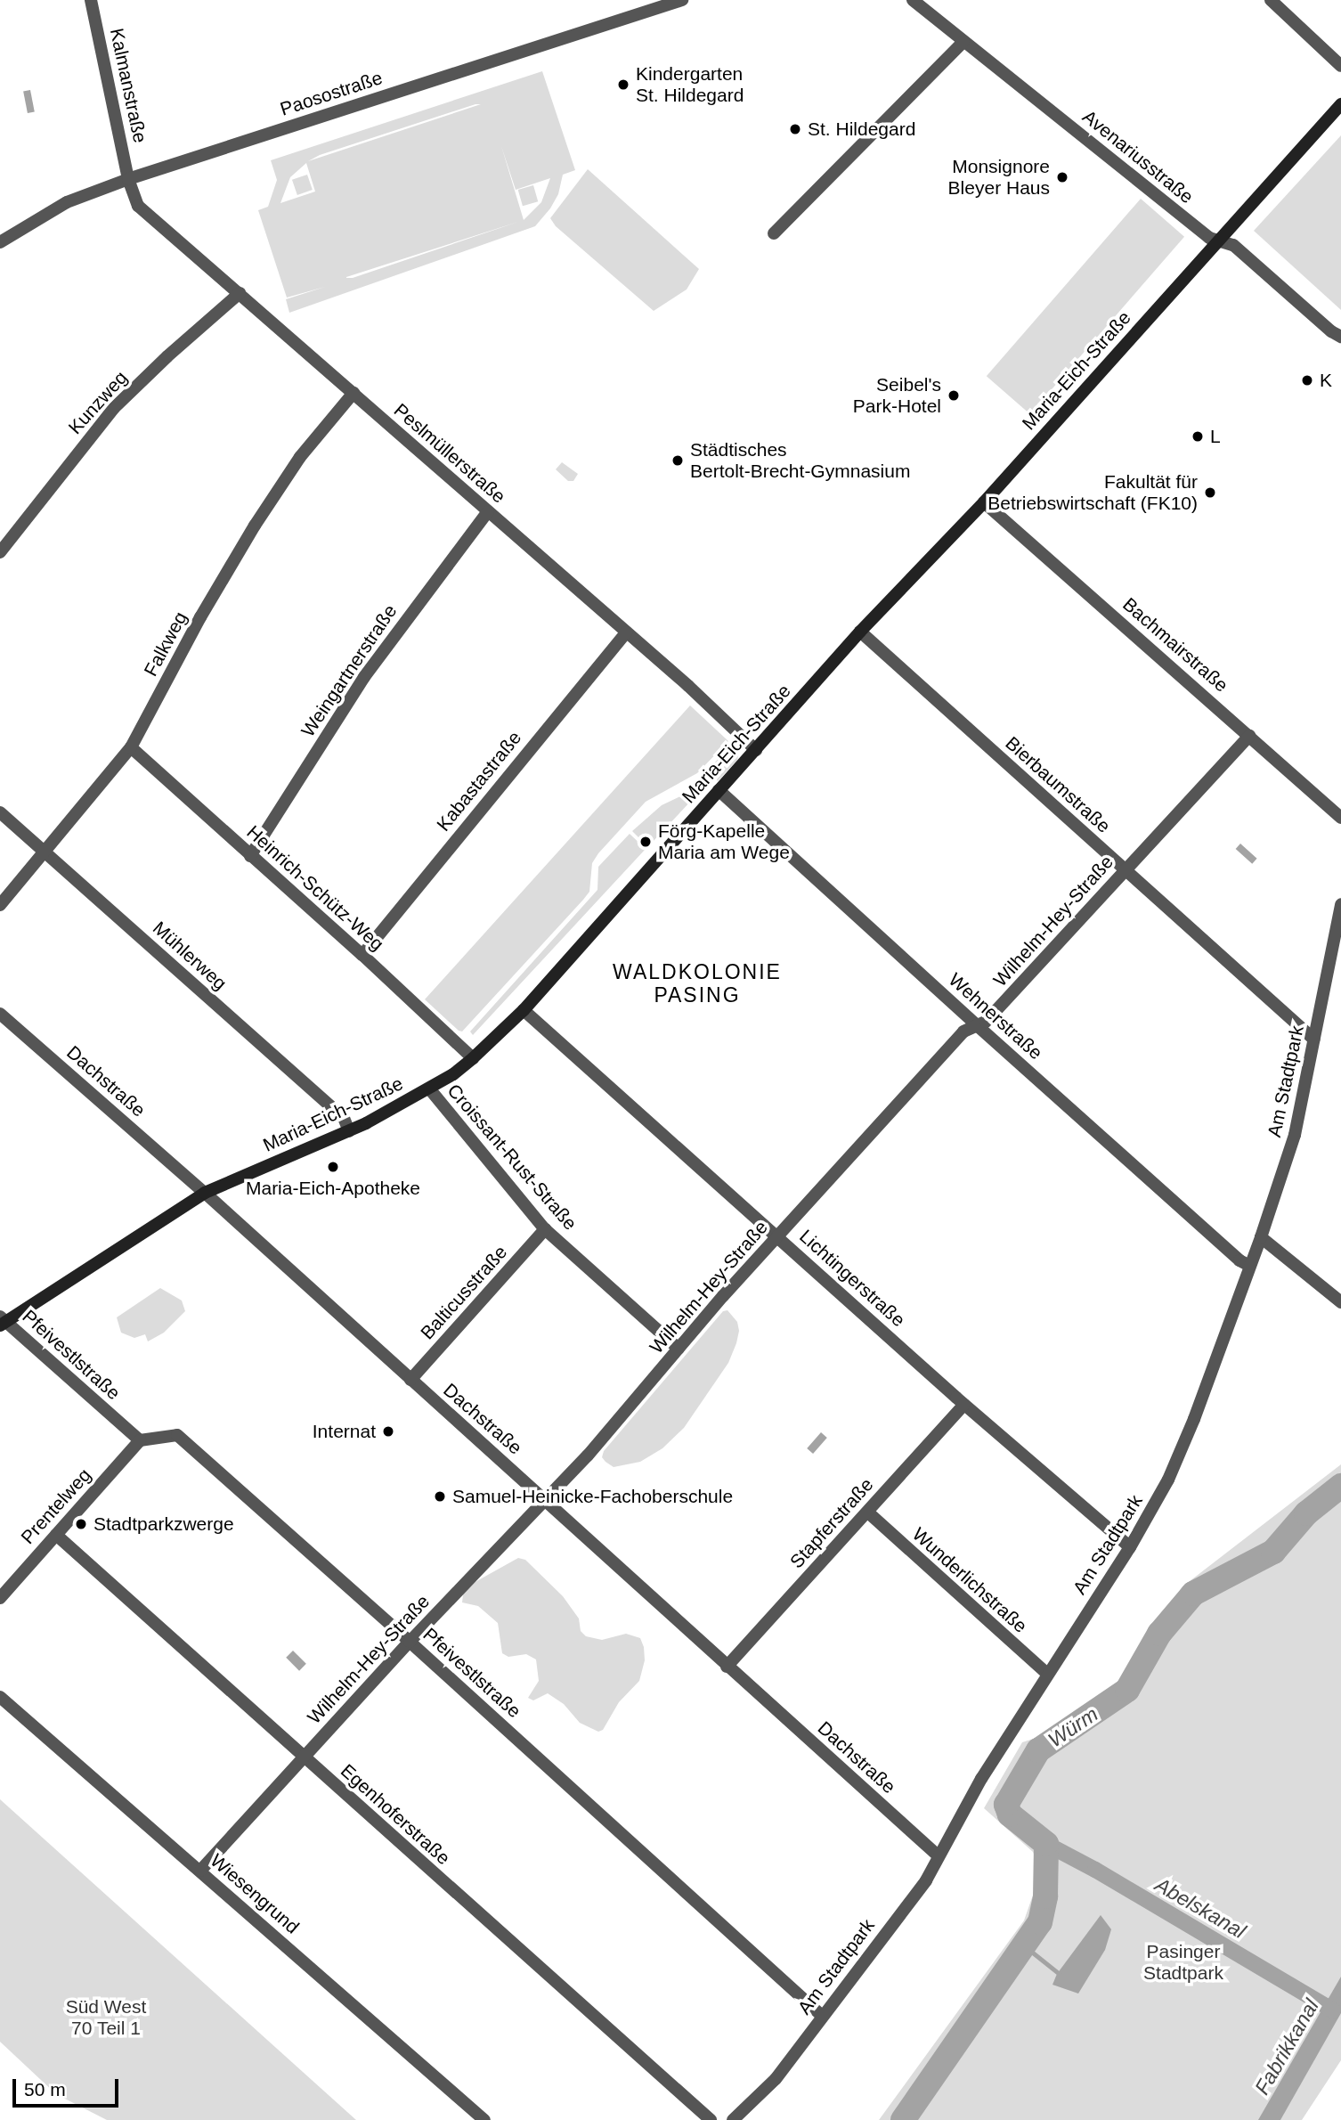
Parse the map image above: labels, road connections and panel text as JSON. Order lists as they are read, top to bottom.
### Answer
{
  "streets": {
    "street": [
      "Kalmanstraße",
      "Paosostraße",
      "Avenariusstraße",
      "Maria-Eich-Straße",
      "Kunzweg",
      "Peslmüllerstraße",
      "Falkweg",
      "Bachmairstraße",
      "Weingartnerstraße",
      "Kabastastraße",
      "Bierbaumstraße",
      "Heinrich-Schütz-Weg",
      "Wilhelm-Hey-Straße",
      "Mühlerweg",
      "Wehnerstraße",
      "Dachstraße",
      "Am Stadtpark",
      "Croissant-Rust-Straße",
      "Lichtingerstraße",
      "Balticusstraße",
      "Pfeivestlstraße",
      "Prentelweg",
      "Stapferstraße",
      "Wunderlichstraße",
      "Egenhoferstraße",
      "Wiesengrund"
    ]
  },
  "crossings": [
    ["Kalmanstraße", "Paosostraße"],
    ["Kalmanstraße", "Peslmüllerstraße"],
    ["Paosostraße", "Peslmüllerstraße"],
    ["Avenariusstraße", "Maria-Eich-Straße"],
    ["Maria-Eich-Straße", "Peslmüllerstraße"],
    ["Maria-Eich-Straße", "Bachmairstraße"],
    ["Maria-Eich-Straße", "Bierbaumstraße"],
    ["Maria-Eich-Straße", "Heinrich-Schütz-Weg"],
    ["Maria-Eich-Straße", "Mühlerweg"],
    ["Maria-Eich-Straße", "Wehnerstraße"],
    ["Maria-Eich-Straße", "Dachstraße"],
    ["Maria-Eich-Straße", "Croissant-Rust-Straße"],
    ["Maria-Eich-Straße", "Lichtingerstraße"],
    ["Maria-Eich-Straße", "Pfeivestlstraße"],
    ["Kunzweg", "Peslmüllerstraße"],
    ["Peslmüllerstraße", "Falkweg"],
    ["Peslmüllerstraße", "Weingartnerstraße"],
    ["Peslmüllerstraße", "Kabastastraße"],
    ["Falkweg", "Heinrich-Schütz-Weg"],
    ["Falkweg", "Mühlerweg"],
    ["Bachmairstraße", "Wilhelm-Hey-Straße"],
    ["Weingartnerstraße", "Heinrich-Schütz-Weg"],
    ["Kabastastraße", "Heinrich-Schütz-Weg"],
    ["Bierbaumstraße", "Wilhelm-Hey-Straße"],
    ["Bierbaumstraße", "Am Stadtpark"],
    ["Wilhelm-Hey-Straße", "Wehnerstraße"],
    ["Wilhelm-Hey-Straße", "Dachstraße"],
    ["Wilhelm-Hey-Straße", "Croissant-Rust-Straße"],
    ["Wilhelm-Hey-Straße", "Lichtingerstraße"],
    ["Wilhelm-Hey-Straße", "Pfeivestlstraße"],
    ["Wilhelm-Hey-Straße", "Egenhoferstraße"],
    ["Wilhelm-Hey-Straße", "Wiesengrund"],
    ["Wehnerstraße", "Am Stadtpark"],
    ["Dachstraße", "Am Stadtpark"],
    ["Dachstraße", "Balticusstraße"],
    ["Dachstraße", "Stapferstraße"],
    ["Am Stadtpark", "Lichtingerstraße"],
    ["Am Stadtpark", "Pfeivestlstraße"],
    ["Am Stadtpark", "Wunderlichstraße"],
    ["Croissant-Rust-Straße", "Balticusstraße"],
    ["Lichtingerstraße", "Stapferstraße"],
    ["Pfeivestlstraße", "Prentelweg"],
    ["Prentelweg", "Egenhoferstraße"],
    ["Stapferstraße", "Wunderlichstraße"]
  ],
  "districts": ["WALDKOLONIE PASING"],
  "water": ["Würm", "Abelskanal", "Fabrikkanal"],
  "parks": ["Pasinger Stadtpark", "Süd West 70 Teil 1"],
  "places": [
    "Kindergarten St. Hildegard",
    "St. Hildegard",
    "Monsignore Bleyer Haus",
    "K",
    "Seibel's Park-Hotel",
    "L",
    "Städtisches Bertolt-Brecht-Gymnasium",
    "Fakultät für Betriebswirtschaft (FK10)",
    "Förg-Kapelle Maria am Wege",
    "Maria-Eich-Apotheke",
    "Internat",
    "Samuel-Heinicke-Fachoberschule",
    "Stadtparkzwerge"
  ],
  "scale_bar": "50 m"
}
